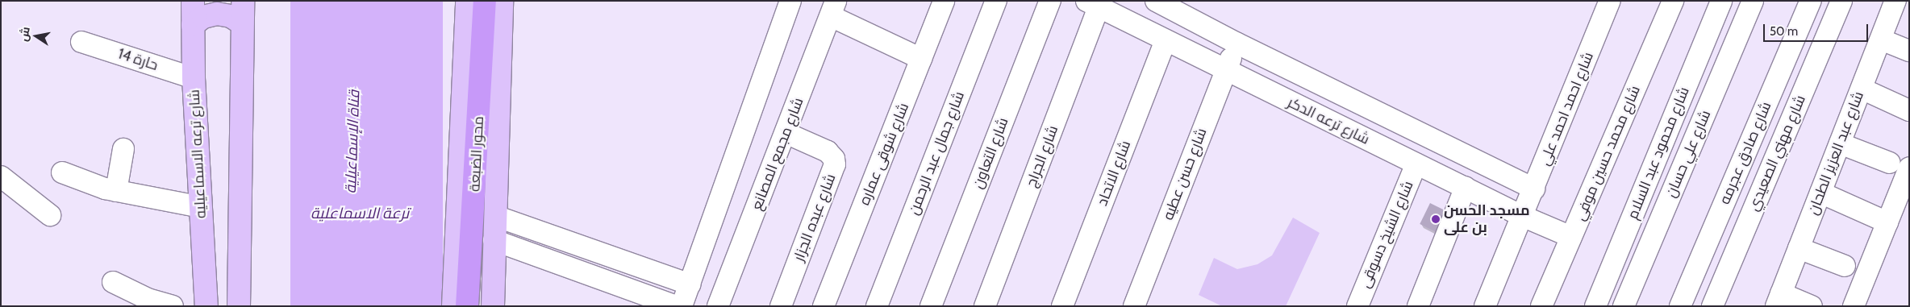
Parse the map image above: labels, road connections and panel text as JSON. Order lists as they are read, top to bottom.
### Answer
{
  "streets": {
    "highway": ["محور الضبعة"],
    "main road": ["شارع ترعه الاسماعيليه"],
    "street": [
      "حارة 14",
      "شارع احمد احمد علي",
      "شارع ترعه الدكر",
      "شارع جمال عبد الرحمن",
      "شارع التعاون",
      "شارع محمد حسين موفي",
      "شارع محمود عبد السلام",
      "شارع صادق عجرمه",
      "شارع مهني الصعيدي",
      "شارع عبد العزيز الطحان",
      "شارع مجمع المصانع",
      "شارع شوقى عماره",
      "شارع علي حسان",
      "شارع الجراج",
      "شارع الاتحاد",
      "شارع حسن عطيه",
      "شارع عبده الجزار",
      "شارع الشيخ دسوقى"
    ]
  },
  "crossings": [
    ["حارة 14", "شارع ترعه الاسماعيليه"],
    ["شارع احمد احمد علي", "شارع ترعه الدكر"],
    ["شارع ترعه الدكر", "شارع محمد حسين موفي"],
    ["شارع ترعه الدكر", "شارع الجراج"],
    ["شارع ترعه الدكر", "شارع الاتحاد"],
    ["شارع ترعه الدكر", "شارع حسن عطيه"],
    ["شارع ترعه الدكر", "شارع الشيخ دسوقى"],
    ["شارع مجمع المصانع", "شارع عبده الجزار"]
  ],
  "water": ["قناة الإسماعيلية", "ترعة الاسماعلية"],
  "places": ["مسجد الحسن بن على"],
  "scale_bar": "50 m",
  "north": "left"
}
